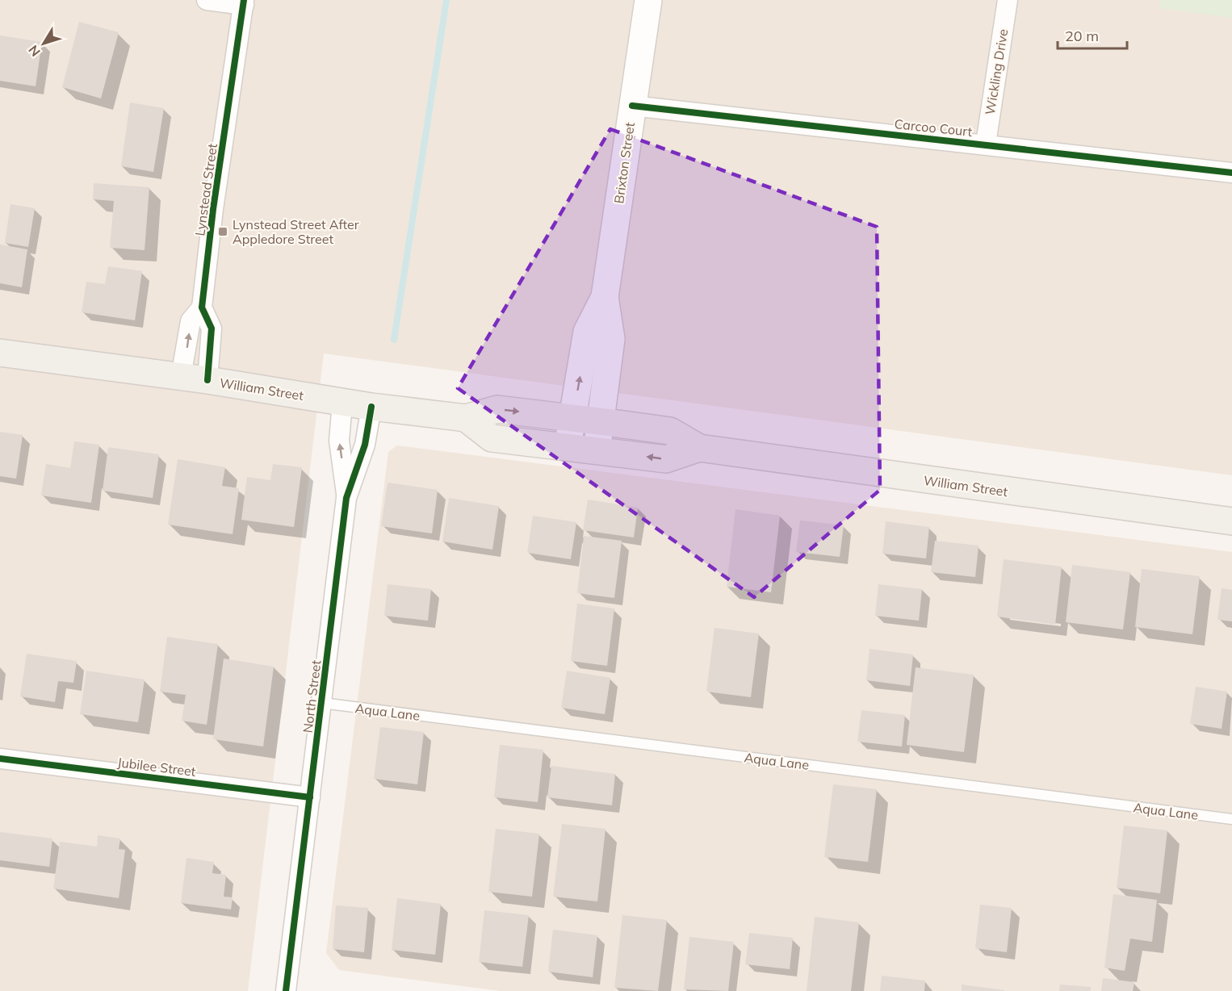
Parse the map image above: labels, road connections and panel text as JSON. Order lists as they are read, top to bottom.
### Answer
{
  "streets": {
    "main road": ["Brixton Street", "William Street"],
    "street": [
      "Wickling Drive",
      "Carcoo Court",
      "Lynstead Street",
      "North Street",
      "Jubilee Street"
    ],
    "lane": ["Aqua Lane"]
  },
  "crossings": [
    ["Wickling Drive", "Carcoo Court"],
    ["Carcoo Court", "Brixton Street"],
    ["Brixton Street", "William Street"],
    ["Lynstead Street", "William Street"],
    ["William Street", "North Street"],
    ["North Street", "Aqua Lane"],
    ["North Street", "Jubilee Street"]
  ],
  "places": {
    "transit": ["Lynstead Street After Appledore Street"]
  },
  "scale_bar": "20 m",
  "north": "bottom left"
}
